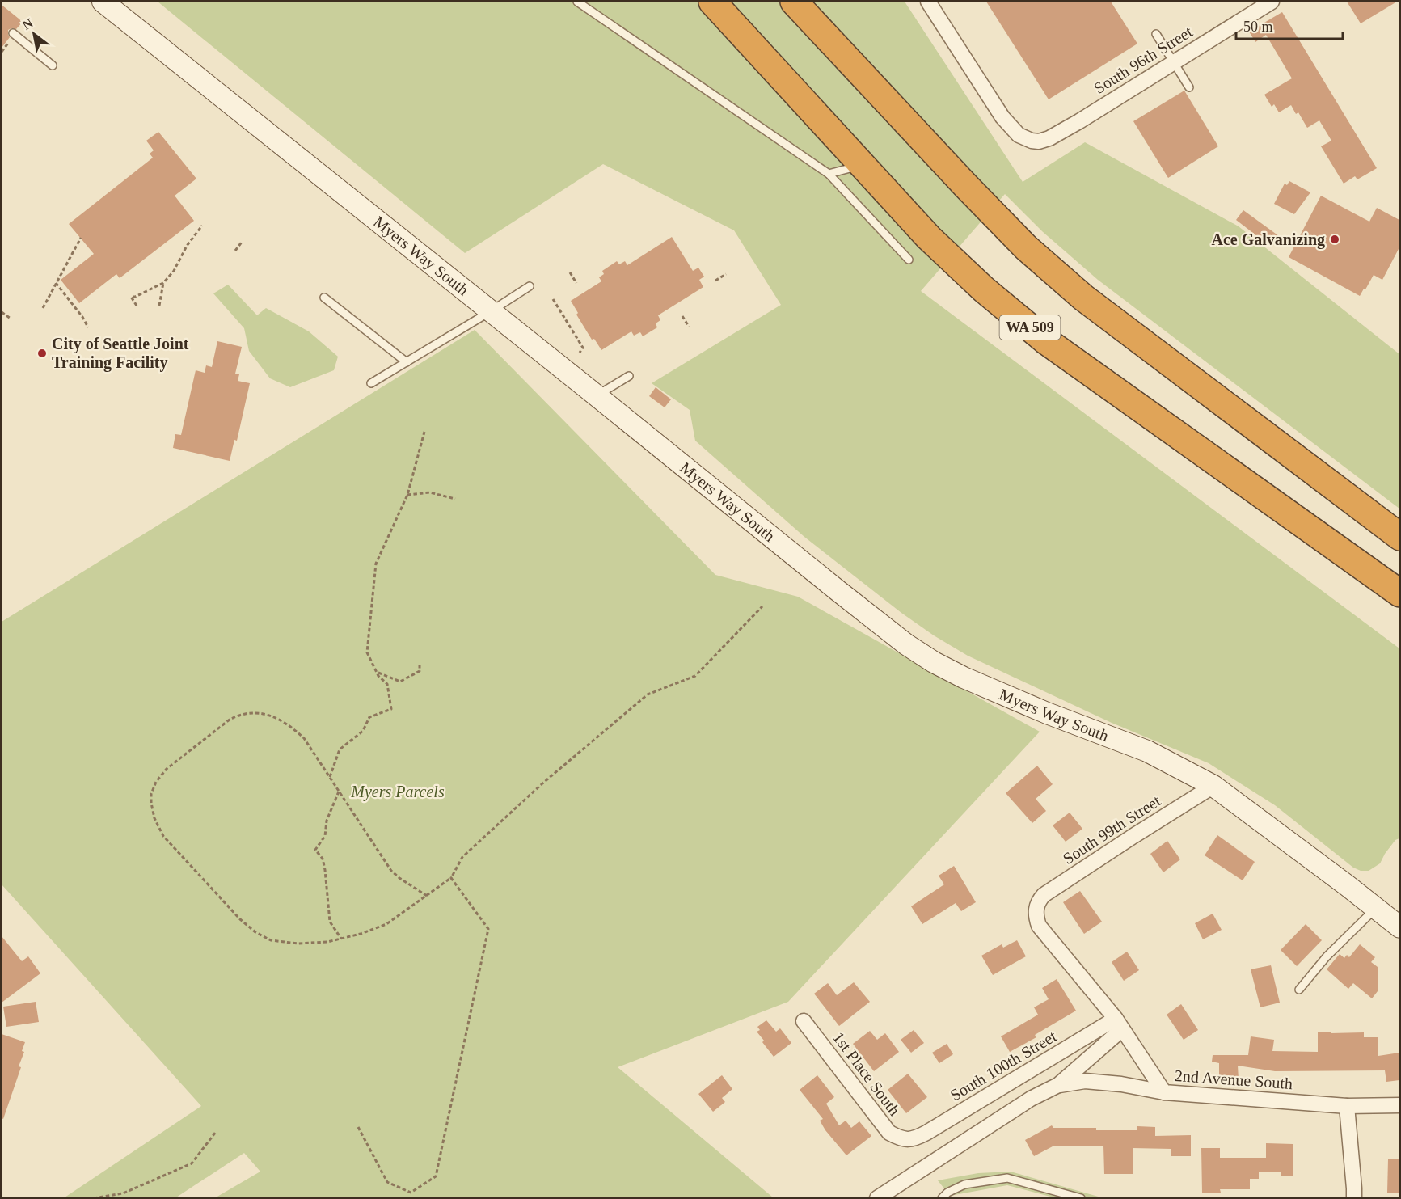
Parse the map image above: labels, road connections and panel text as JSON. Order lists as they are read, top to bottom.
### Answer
{
  "streets": {
    "highway": ["WA 509"],
    "main road": ["Myers Way South"],
    "street": [
      "South 96th Street",
      "South 99th Street",
      "South 100th Street",
      "1st Place South",
      "2nd Avenue South"
    ]
  },
  "crossings": [
    ["Myers Way South", "South 99th Street"],
    ["South 99th Street", "2nd Avenue South"],
    ["South 100th Street", "1st Place South"],
    ["South 100th Street", "2nd Avenue South"]
  ],
  "parks": ["Myers Parcels"],
  "places": ["Ace Galvanizing", "City of Seattle Joint Training Facility"],
  "scale_bar": "50 m",
  "north": "top left"
}
